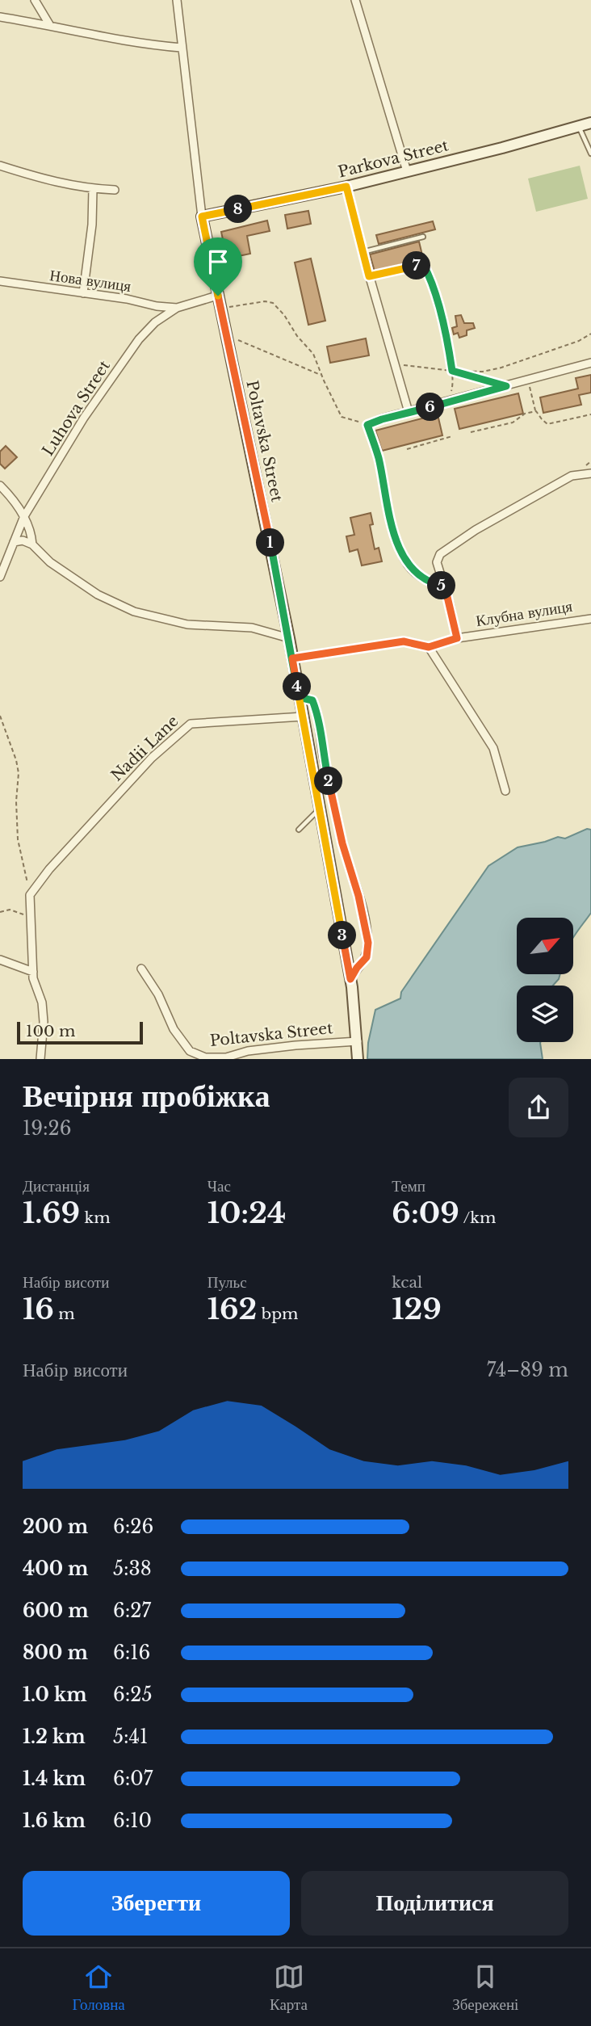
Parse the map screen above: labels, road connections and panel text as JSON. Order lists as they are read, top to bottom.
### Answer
{
  "streets": {
    "street": [
      "Parkova Street",
      "Нова вулиця",
      "Luhova Street",
      "Poltavska Street",
      "Клубна вулиця",
      "Nadii Lane"
    ]
  },
  "crossings": [
    ["Parkova Street", "Poltavska Street"],
    ["Нова вулиця", "Luhova Street"],
    ["Luhova Street", "Poltavska Street"],
    ["Poltavska Street", "Клубна вулиця"],
    ["Poltavska Street", "Nadii Lane"]
  ],
  "scale_bar": "100 m",
  "north": "top right",
  "page": {
    "pins": [
      "8",
      "7",
      "6",
      "1",
      "5",
      "4",
      "2",
      "3"
    ],
    "scale": "100 m",
    "heading": ["Вечірня пробіжка", "19:26"],
    "stats": [
      ["Дистанція", "1.69 km"],
      ["Час", "10:24"],
      ["Темп", "6:09 /km"],
      ["Набір висоти", "16 m"],
      ["Пульс", "162 bpm"],
      ["kcal", "129"]
    ],
    "chart": ["Набір висоти", "74–89 m"],
    "list": [
      {
        "name": "200 m",
        "note": "6:26"
      },
      {
        "name": "400 m",
        "note": "5:38"
      },
      {
        "name": "600 m",
        "note": "6:27"
      },
      {
        "name": "800 m",
        "note": "6:16"
      },
      {
        "name": "1.0 km",
        "note": "6:25"
      },
      {
        "name": "1.2 km",
        "note": "5:41"
      },
      {
        "name": "1.4 km",
        "note": "6:07"
      },
      {
        "name": "1.6 km",
        "note": "6:10"
      }
    ],
    "buttons": ["Зберегти", "Поділитися"],
    "tabs": ["Головна", "Карта", "Збережені"]
  }
}
